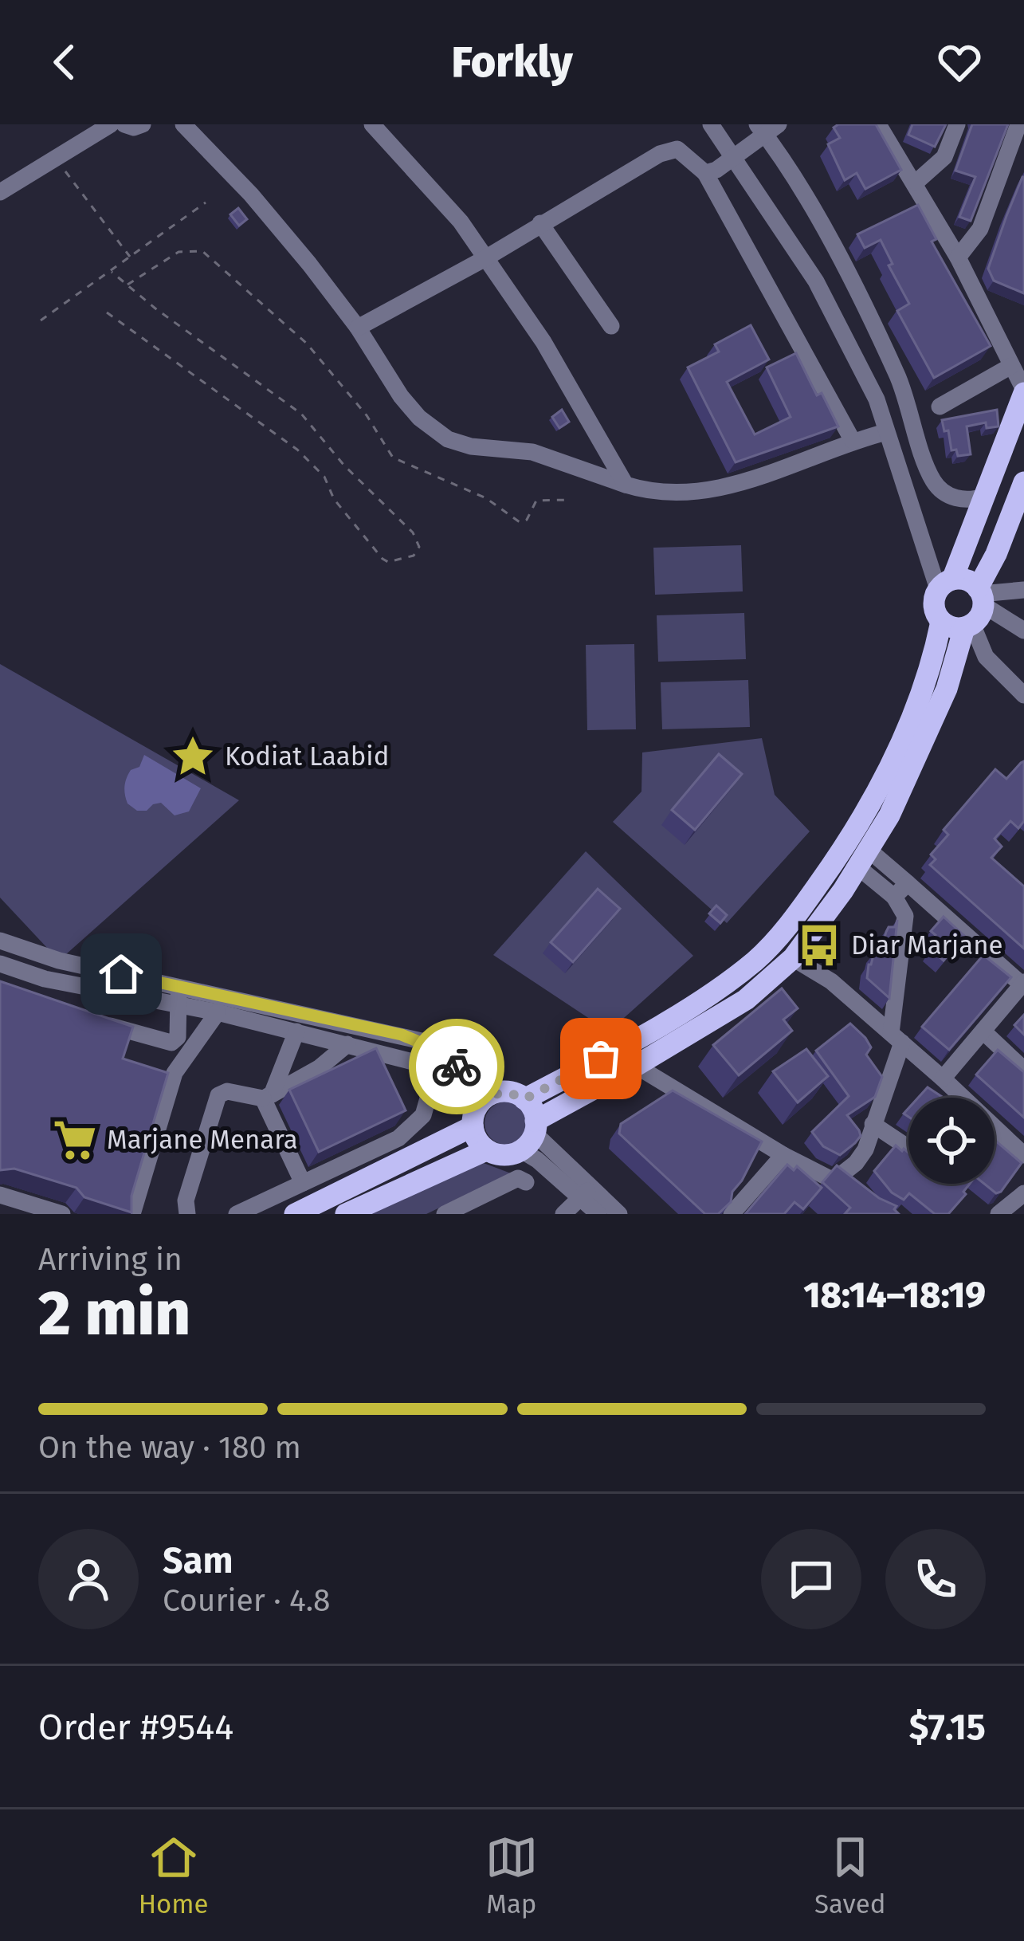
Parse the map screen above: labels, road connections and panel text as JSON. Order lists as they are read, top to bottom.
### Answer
{
  "places": {
    "place": ["Kodiat Laabid"],
    "bus stop": ["Diar Marjane"],
    "supermarket": ["Marjane Menara"]
  },
  "page": {
    "header": "Forkly",
    "heading": ["2 min", "Arriving in", "18:14–18:19"],
    "panel": [
      "Sam",
      "Courier · 4.8",
      "Order #9544",
      "$7.15"
    ],
    "bar": "On the way · 180 m",
    "tabs": ["Home", "Map", "Saved"]
  }
}
